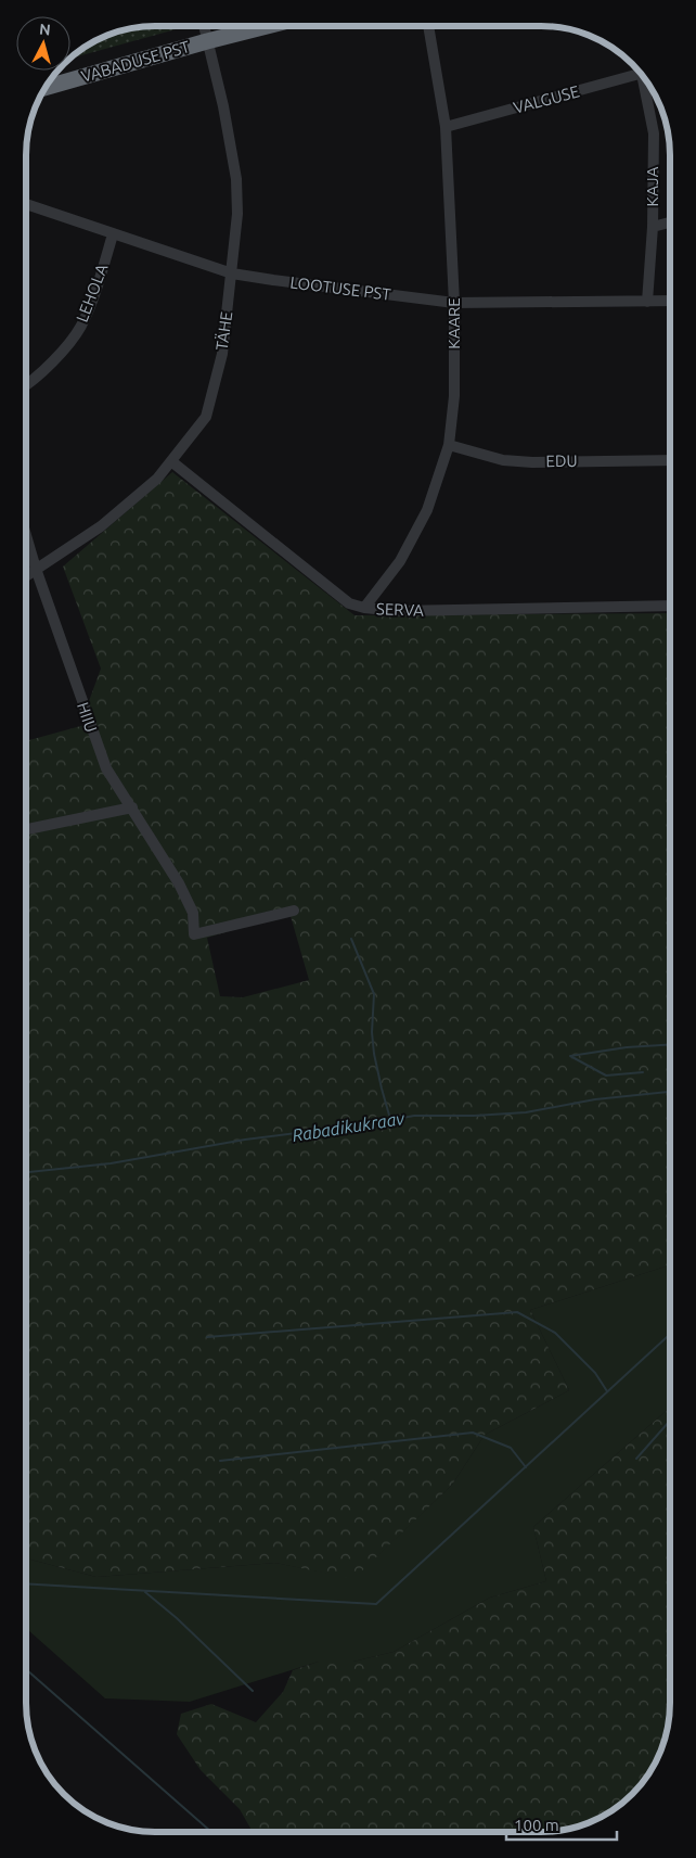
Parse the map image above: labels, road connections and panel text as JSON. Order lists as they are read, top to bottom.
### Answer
{
  "streets": {
    "highway": ["VABADUSE PST"],
    "street": [
      "VALGUSE",
      "KAJA",
      "LOOTUSE PST",
      "LEHOLA",
      "KAARE",
      "TÄHE",
      "EDU",
      "SERVA",
      "HIIU"
    ]
  },
  "crossings": [
    ["VABADUSE PST", "TÄHE"],
    ["VALGUSE", "KAARE"],
    ["KAJA", "LOOTUSE PST"],
    ["LOOTUSE PST", "LEHOLA"],
    ["LOOTUSE PST", "KAARE"],
    ["LOOTUSE PST", "TÄHE"],
    ["KAARE", "EDU"],
    ["KAARE", "SERVA"],
    ["TÄHE", "SERVA"],
    ["TÄHE", "HIIU"]
  ],
  "water": ["Rabadikukraav"],
  "scale_bar": "100 m",
  "north": "top"
}
